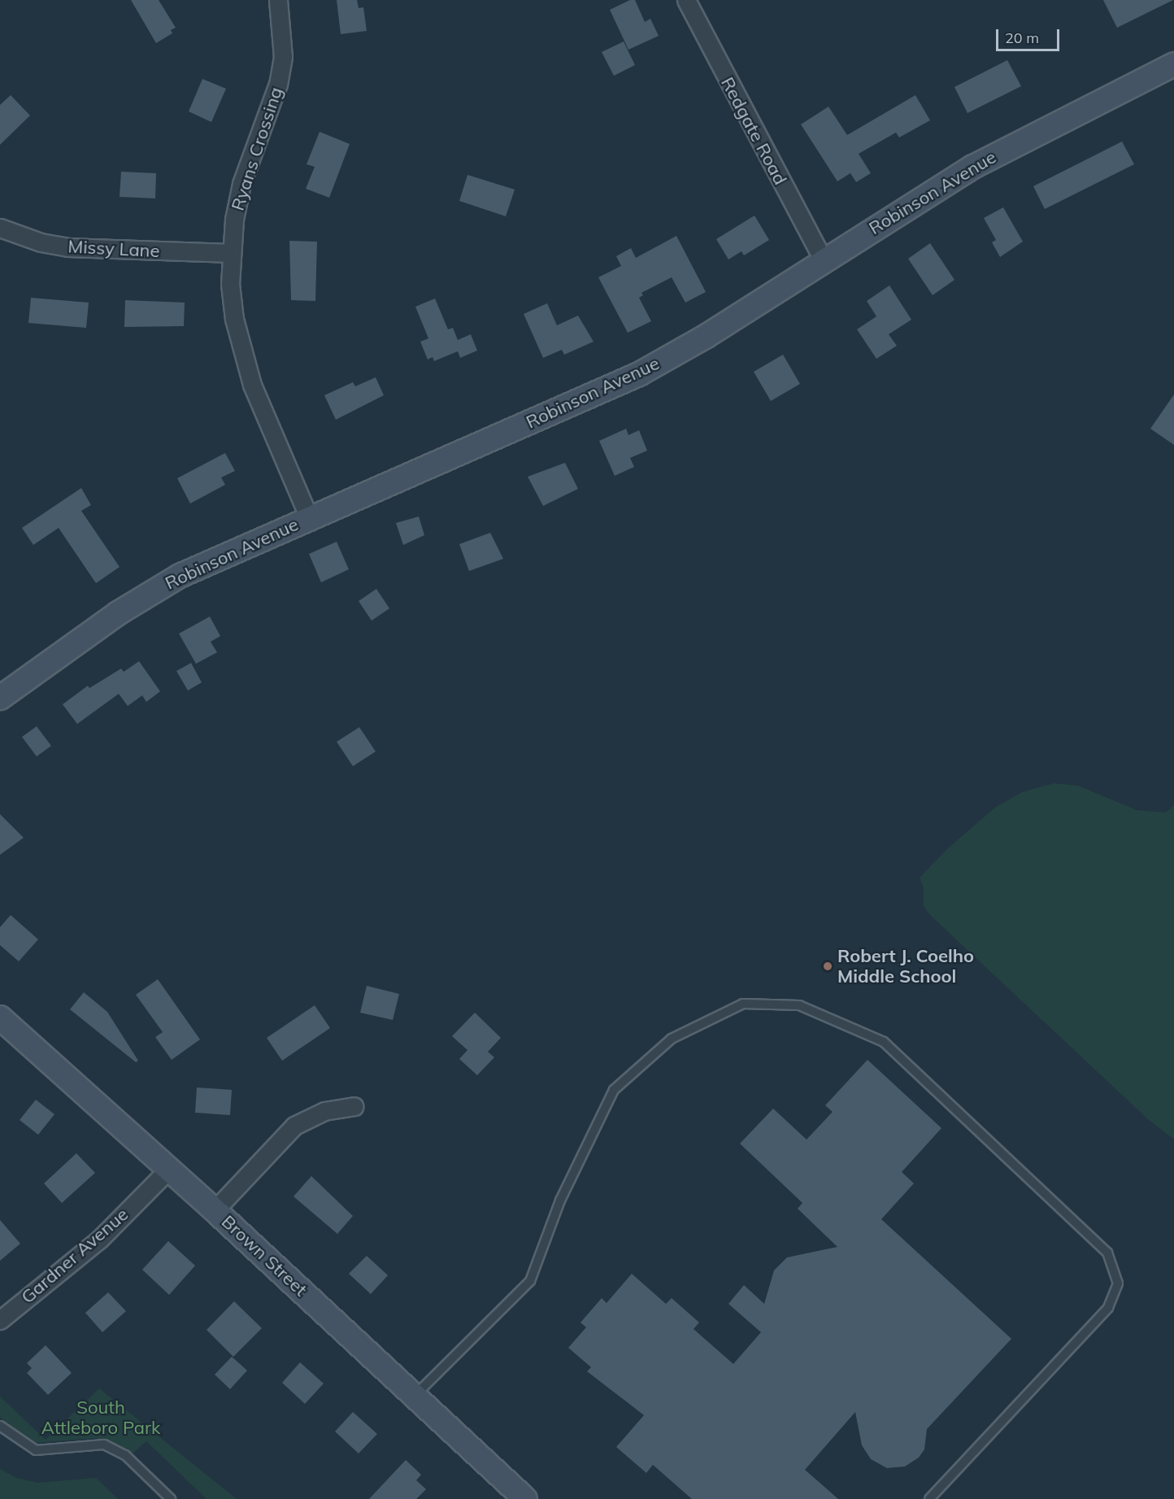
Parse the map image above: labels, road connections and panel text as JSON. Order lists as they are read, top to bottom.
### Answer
{
  "streets": {
    "street": [
      "Redgate Road",
      "Ryans Crossing",
      "Robinson Avenue",
      "Missy Lane",
      "Gardner Avenue",
      "Brown Street"
    ]
  },
  "crossings": [
    ["Redgate Road", "Robinson Avenue"],
    ["Ryans Crossing", "Robinson Avenue"],
    ["Ryans Crossing", "Missy Lane"],
    ["Gardner Avenue", "Brown Street"]
  ],
  "parks": ["South Attleboro Park"],
  "places": ["Robert J. Coelho Middle School"],
  "scale_bar": "20 m"
}
